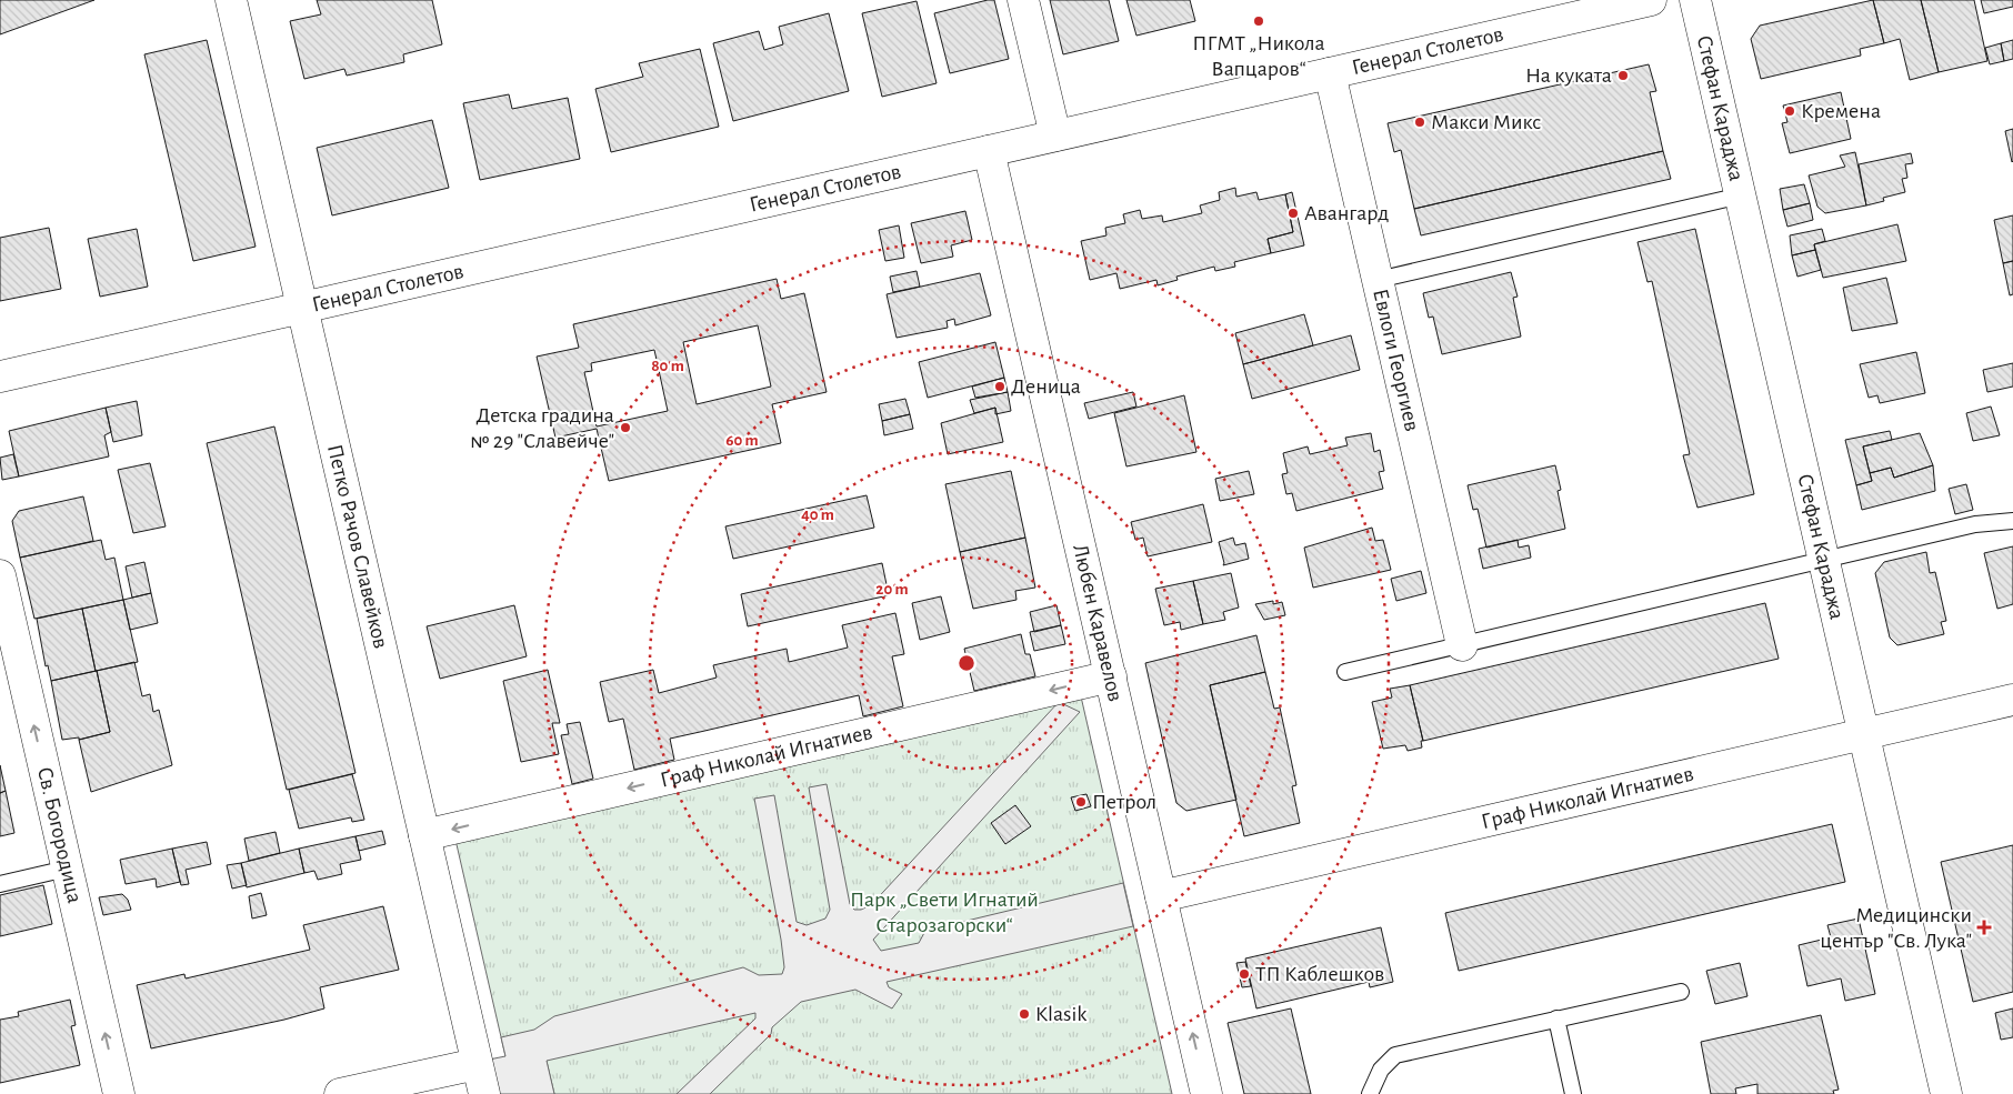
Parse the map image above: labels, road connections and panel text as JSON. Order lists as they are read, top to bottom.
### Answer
{
  "streets": {
    "street": [
      "Генерал Столетов",
      "Стефан Караджа",
      "Евлоги Георгиев",
      "Петко Рачов Славейков",
      "Любен Каравелов",
      "Граф Николай Игнатиев",
      "Св. Богородица"
    ]
  },
  "crossings": [
    ["Генерал Столетов", "Евлоги Георгиев"],
    ["Генерал Столетов", "Петко Рачов Славейков"],
    ["Генерал Столетов", "Любен Каравелов"],
    ["Стефан Караджа", "Граф Николай Игнатиев"],
    ["Петко Рачов Славейков", "Граф Николай Игнатиев"],
    ["Любен Каравелов", "Граф Николай Игнатиев"]
  ],
  "one_way": ["Граф Николай Игнатиев", "Св. Богородица"],
  "parks": ["Парк „Свети Игнатий Старозагорски“"],
  "places": {
    "other": [
      "ПГМТ „Никола Вапцаров“",
      "На куката",
      "Кремена",
      "Макси Микс",
      "Авангард",
      "Деница",
      "Детска градина № 29 \"Славейче\"",
      "Петрол",
      "ТП Каблешков",
      "Klasik"
    ],
    "health": ["Медицински център \"Св. Лука\""]
  },
  "rings": [
    "80 m",
    "60 m",
    "40 m",
    "20 m"
  ]
}
